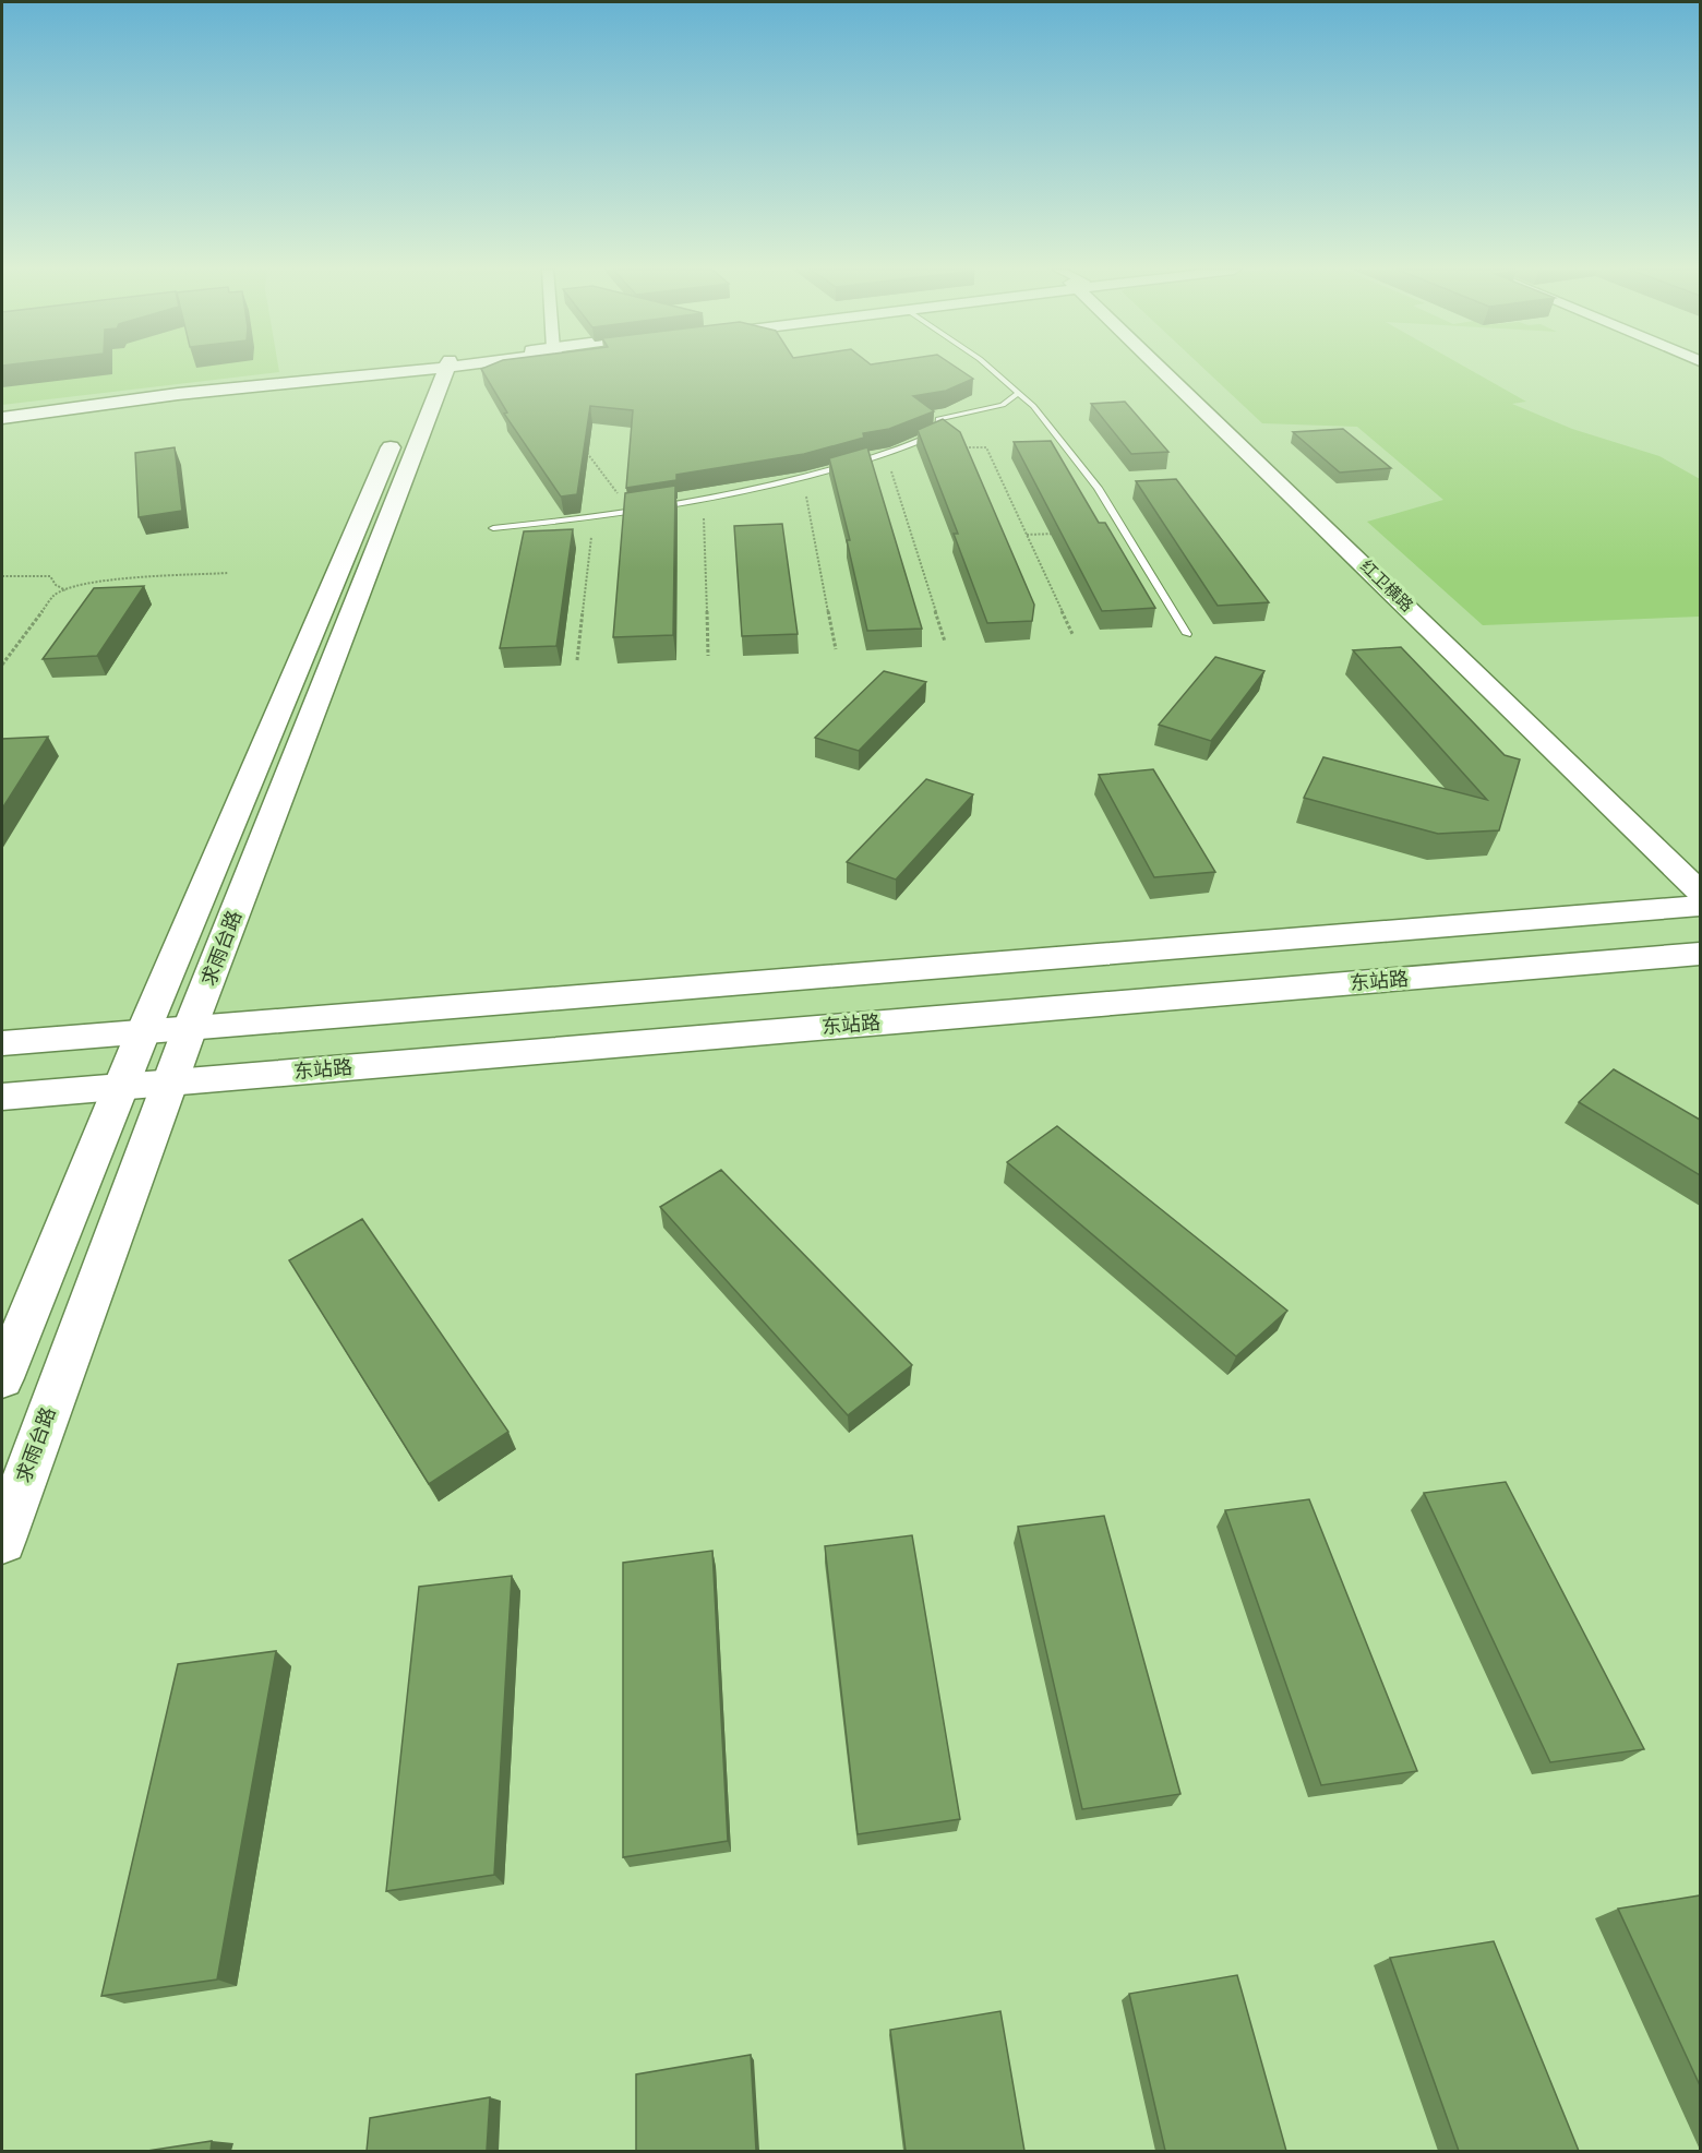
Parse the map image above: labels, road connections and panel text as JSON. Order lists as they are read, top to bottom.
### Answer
{
  "streets": {
    "main road": ["红卫横路", "求雨台路", "东站路"]
  },
  "crossings": [
    ["求雨台路", "东站路"]
  ]
}
